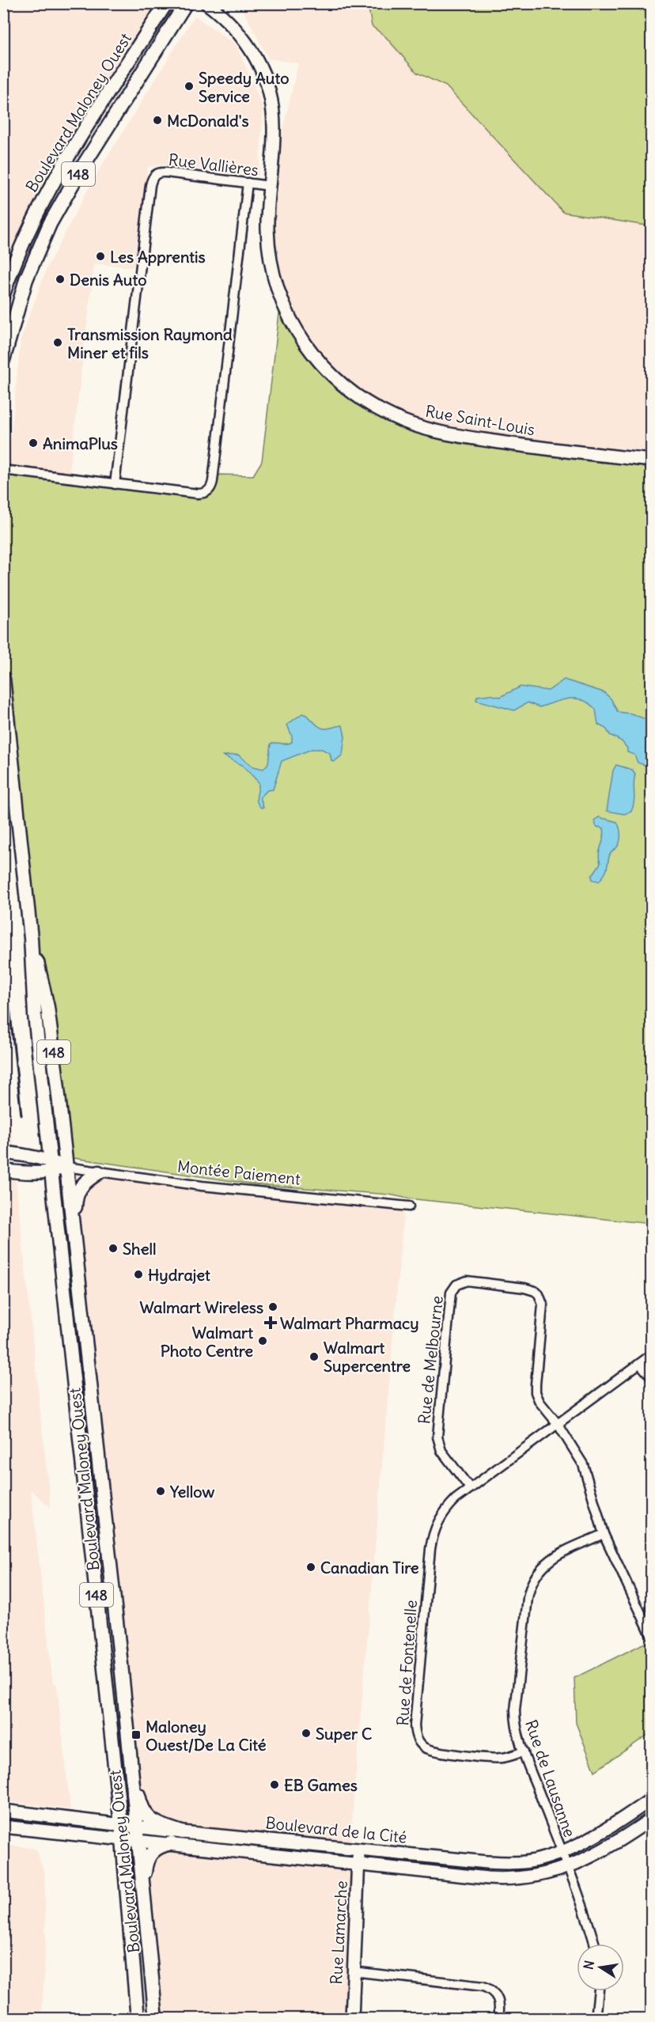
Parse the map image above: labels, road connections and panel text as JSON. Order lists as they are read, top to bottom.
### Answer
{
  "streets": {
    "main road": ["Boulevard Maloney Ouest", "148"],
    "street": [
      "Rue Vallières",
      "Rue Saint-Louis",
      "Montée Paiement",
      "Rue de Melbourne",
      "Rue de Fontenelle",
      "Rue de Lausanne",
      "Boulevard de la Cité",
      "Rue Lamarche"
    ]
  },
  "crossings": [
    ["Boulevard Maloney Ouest", "Montée Paiement"],
    ["Boulevard Maloney Ouest", "Boulevard de la Cité"],
    ["Rue Vallières", "Rue Saint-Louis"],
    ["Rue de Melbourne", "Rue de Fontenelle"],
    ["Rue de Melbourne", "Rue de Lausanne"],
    ["Rue de Fontenelle", "Rue de Lausanne"],
    ["Rue de Lausanne", "Boulevard de la Cité"],
    ["Boulevard de la Cité", "Rue Lamarche"]
  ],
  "places": {
    "other": [
      "Speedy Auto Service",
      "McDonald's",
      "Les Apprentis",
      "Denis Auto",
      "Transmission Raymond Miner et fils",
      "AnimaPlus",
      "Shell",
      "Hydrajet",
      "Walmart Wireless",
      "Walmart Photo Centre",
      "Walmart Supercentre",
      "Yellow",
      "Canadian Tire",
      "Super C",
      "EB Games"
    ],
    "health": ["Walmart Pharmacy"],
    "transit": ["Maloney Ouest/De La Cité"]
  },
  "north": "left"
}
